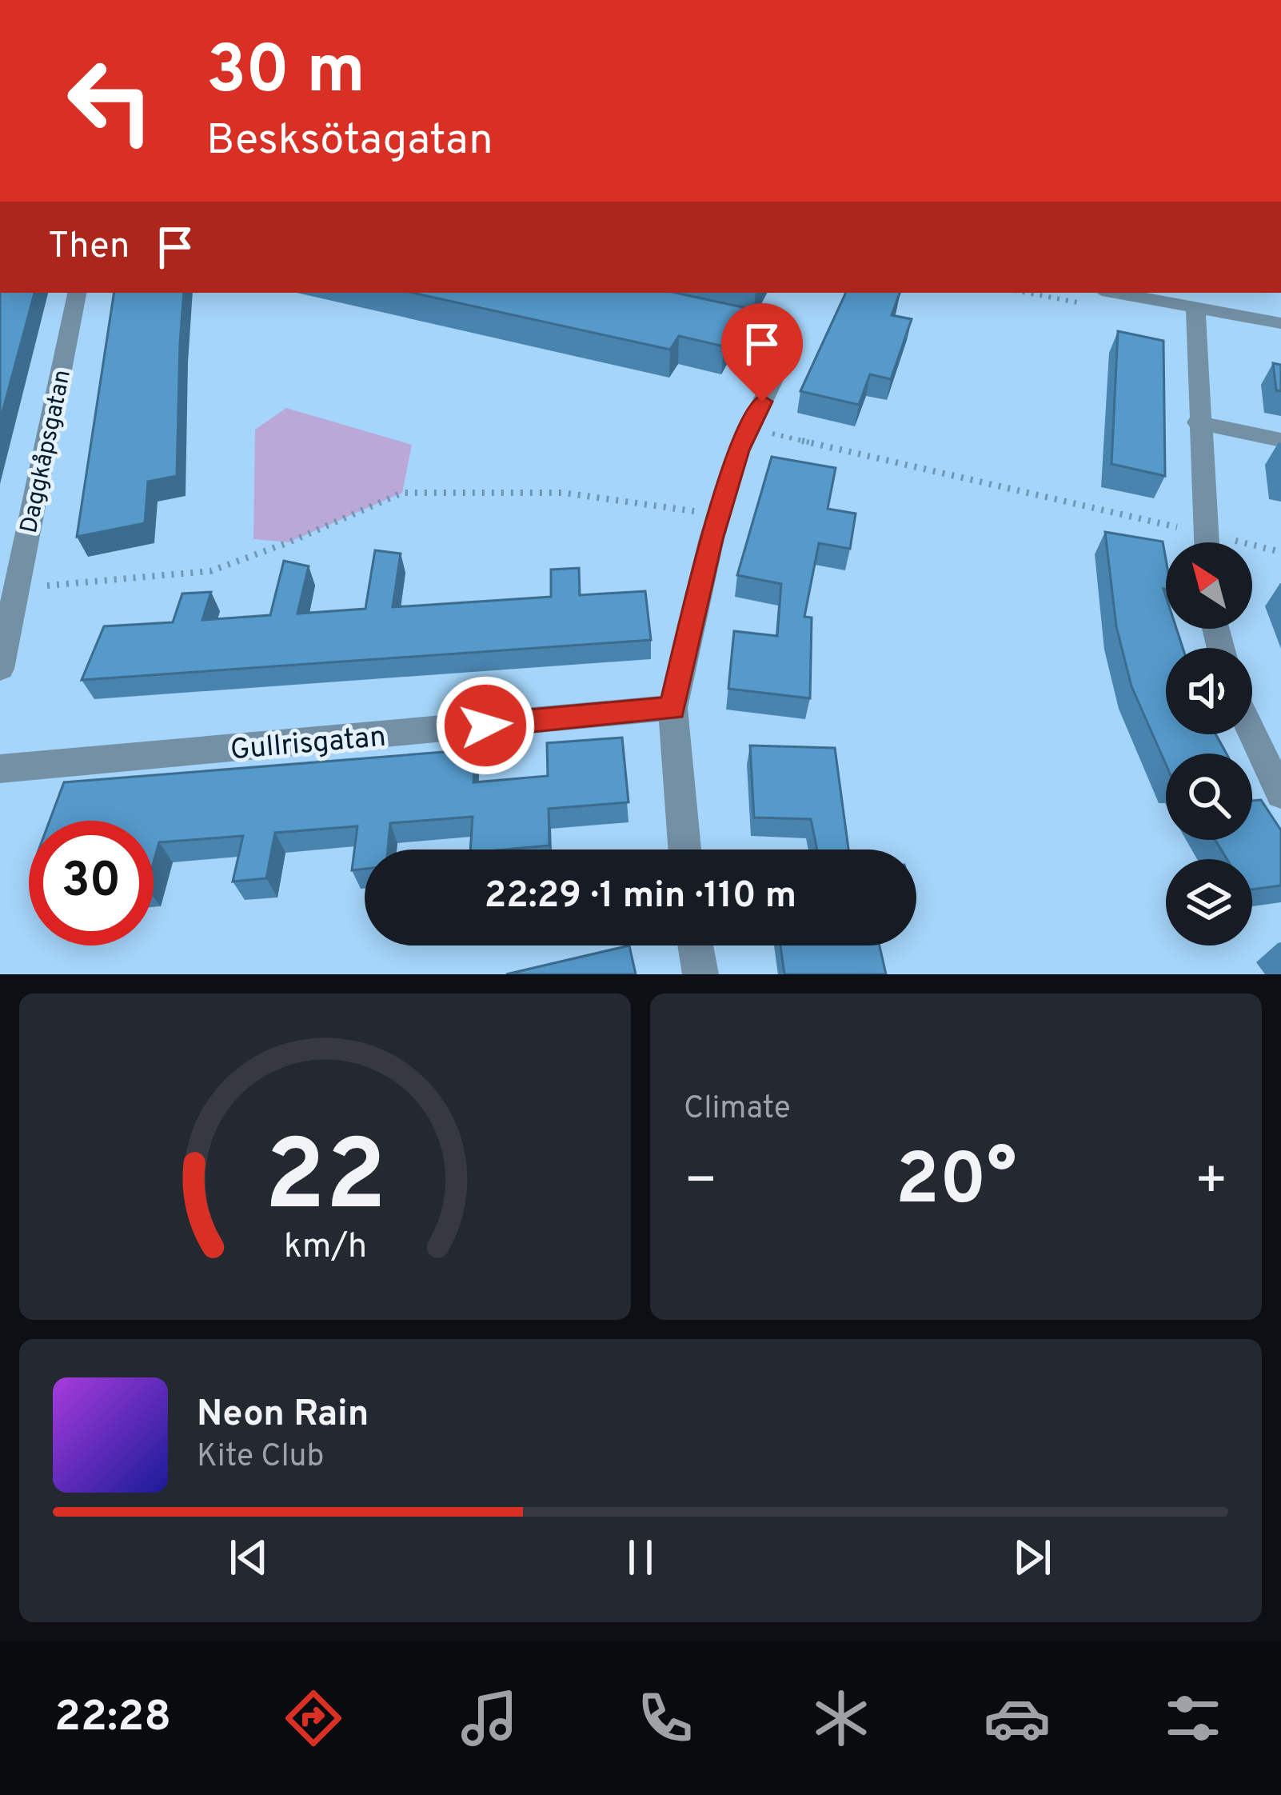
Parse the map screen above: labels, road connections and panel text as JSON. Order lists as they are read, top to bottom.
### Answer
{
  "streets": {
    "street": ["Daggkåpsgatan", "Gullrisgatan"]
  },
  "north": "top left",
  "page": {
    "turn": ["30 m", "Besksötagatan"],
    "then": "Then",
    "limit": "30",
    "trip": "22:29 · 1 min · 110 m",
    "tile": "Climate",
    "heat": ["−", "20°", "+"],
    "song": ["Neon Rain", "Kite Club"],
    "tabs": "22:28",
    "gauge": ["22", "km/h"]
  }
}
